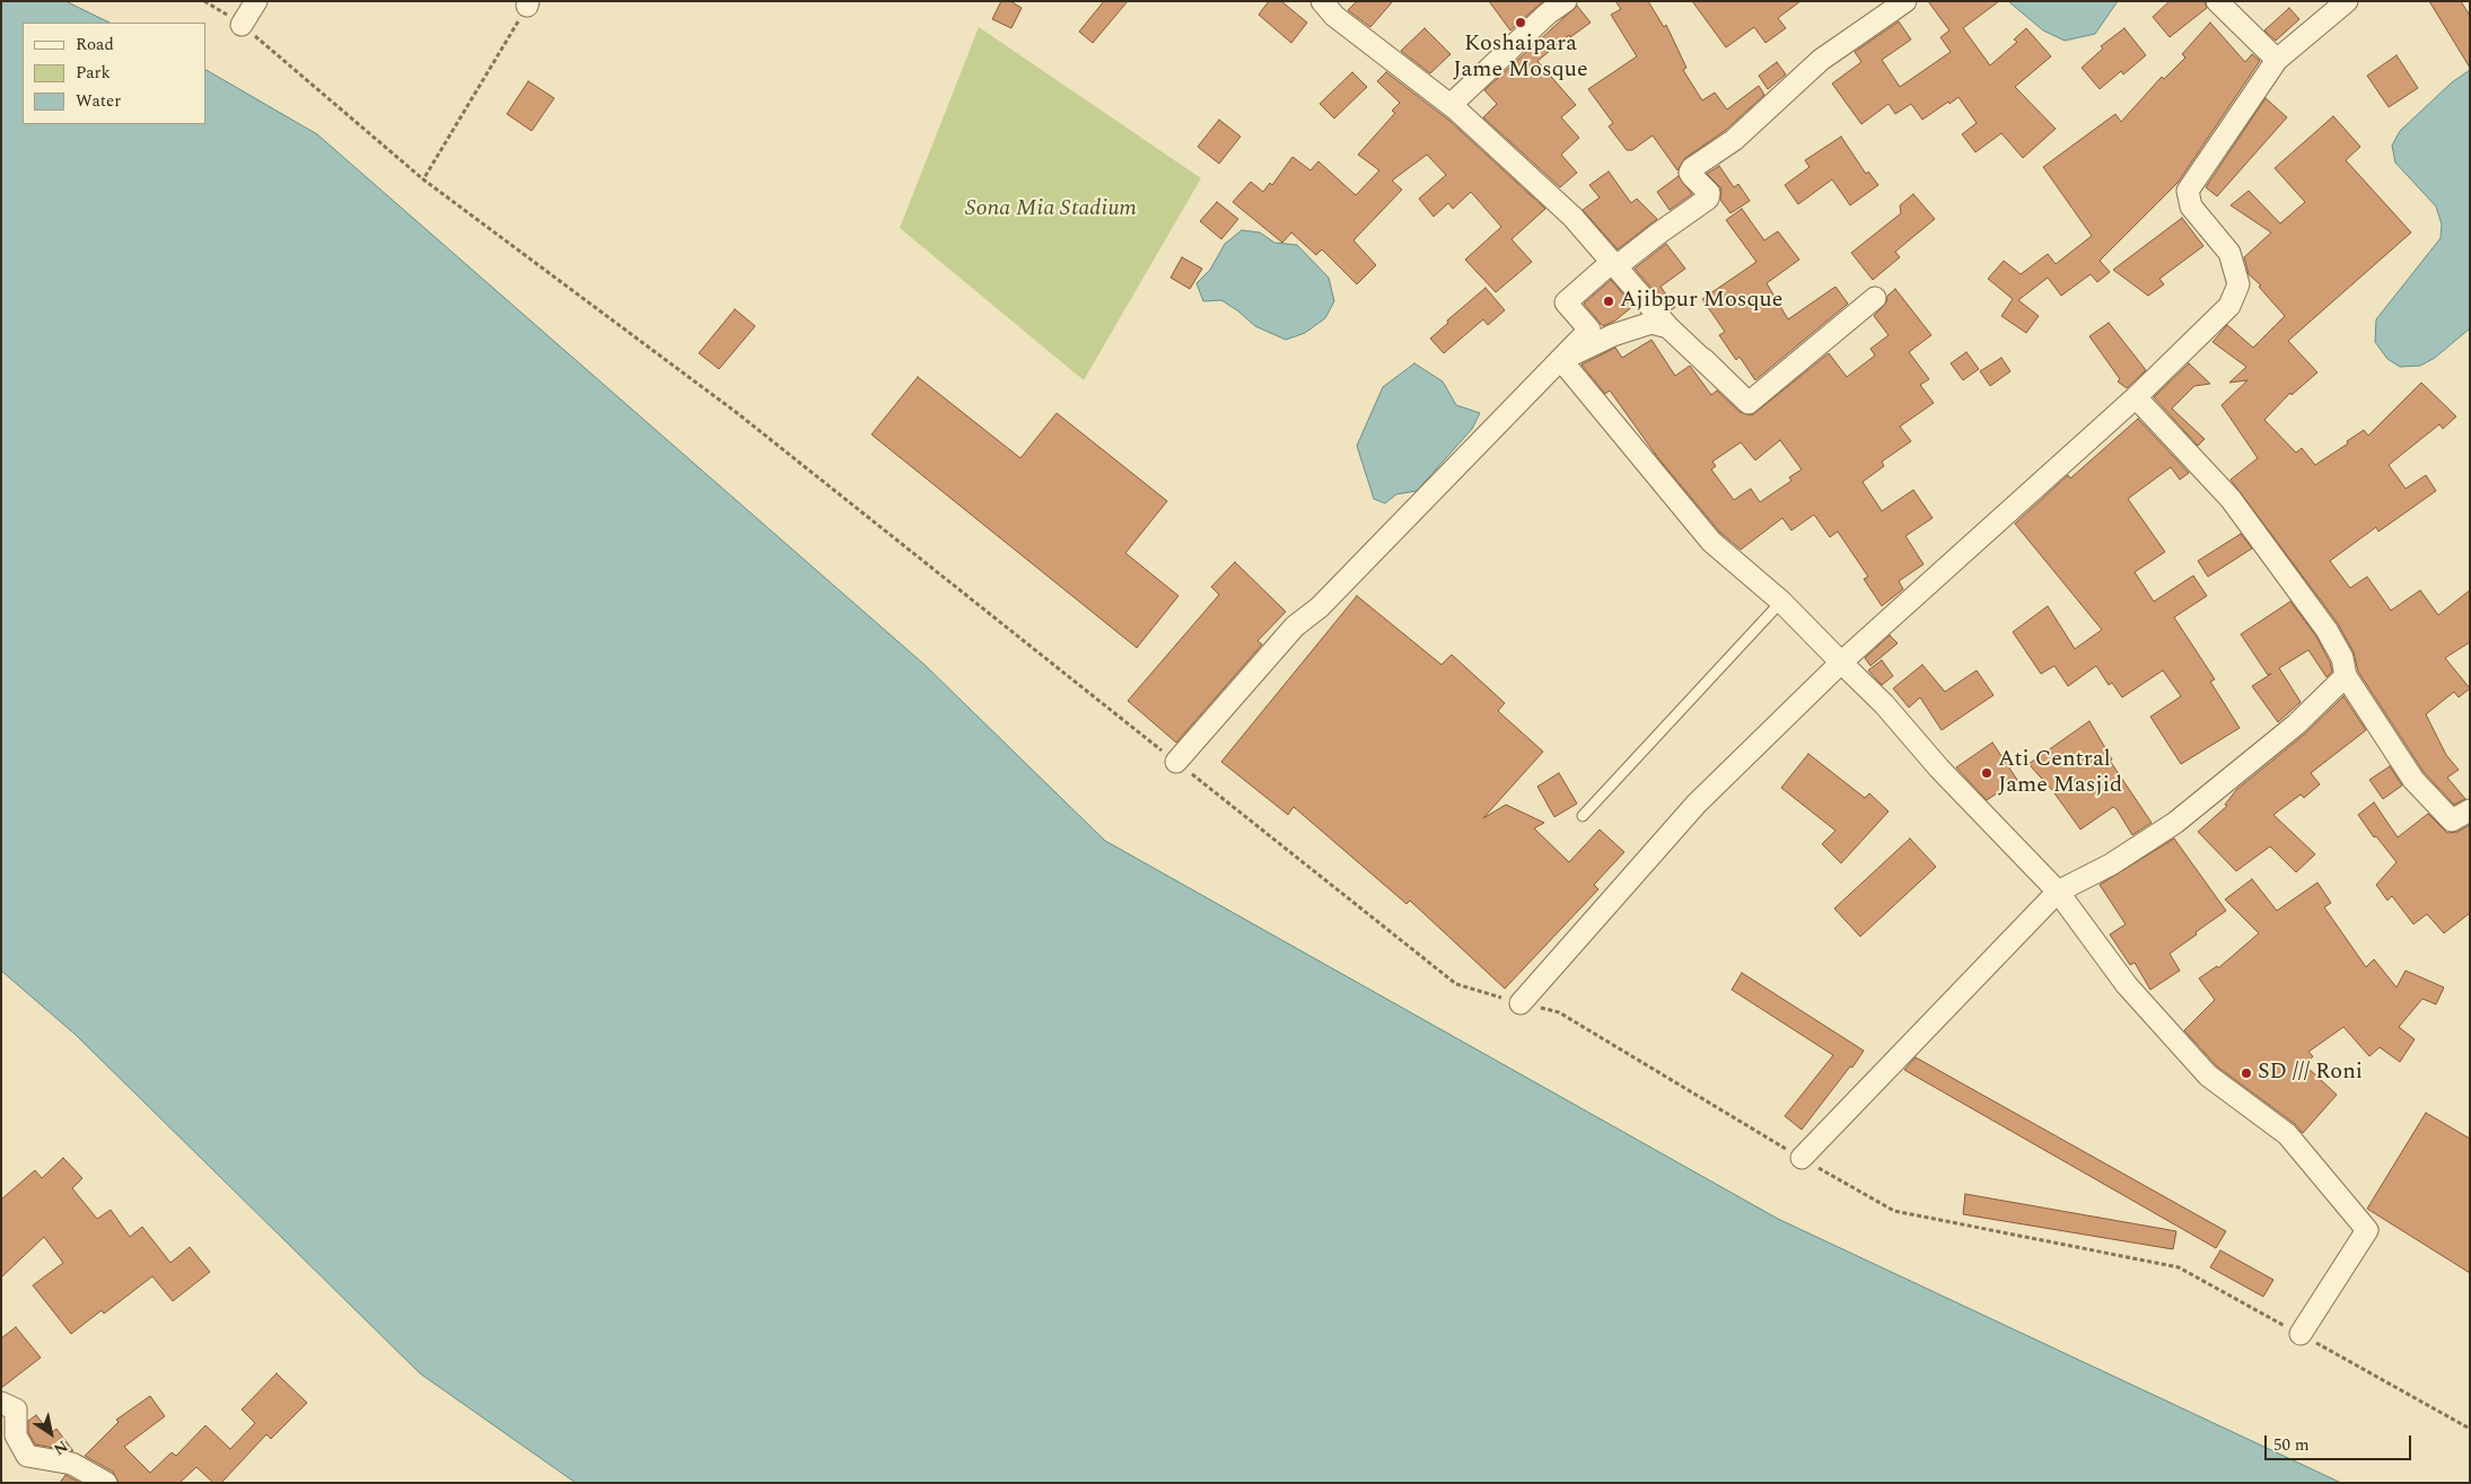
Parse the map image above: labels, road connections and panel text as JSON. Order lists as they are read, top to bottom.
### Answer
{
  "parks": ["Sona Mia Stadium"],
  "places": [
    "Koshaipara Jame Mosque",
    "Ajibpur Mosque",
    "Ati Central Jame Masjid",
    "SD /// Roni"
  ],
  "legend": ["Road", "Park", "Water"],
  "scale_bar": "50 m",
  "north": "bottom right"
}
